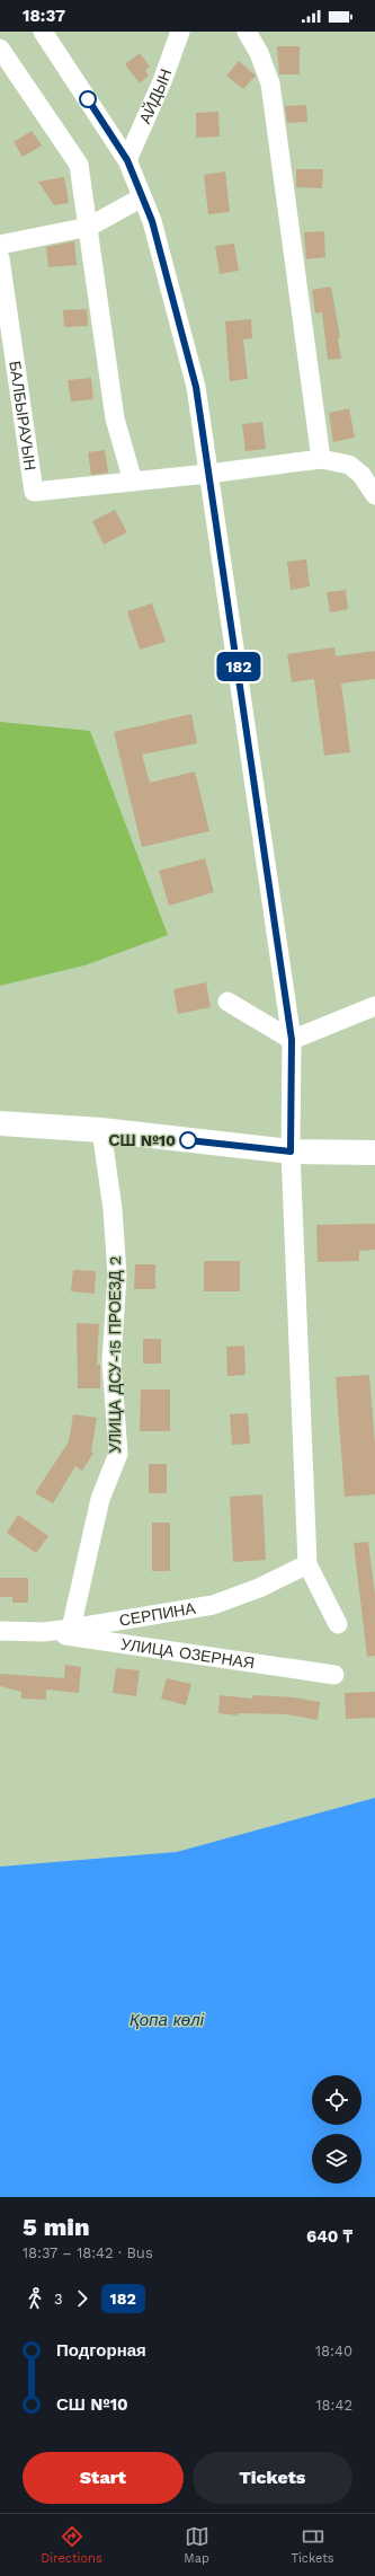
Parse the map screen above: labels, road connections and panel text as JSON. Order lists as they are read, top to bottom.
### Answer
{
  "streets": {
    "street": [
      "АЙДЫН",
      "БАЛБЫРАУЫН",
      "УЛИЦА ДСУ-15 ПРОЕЗД 2",
      "СЕРПИНА",
      "УЛИЦА ОЗЕРНАЯ"
    ]
  },
  "crossings": [
    ["УЛИЦА ДСУ-15 ПРОЕЗД 2", "СЕРПИНА"],
    ["СЕРПИНА", "УЛИЦА ОЗЕРНАЯ"]
  ],
  "water": ["Қопа көлі"],
  "places": ["СШ №10"],
  "lines": ["bus line 182"],
  "page": {
    "status": "18:37",
    "on_map": "182",
    "heading": ["5 min", "18:37 – 18:42 · Bus", "640 ₸"],
    "legs": ["3", "182"],
    "list": [
      {
        "name": "Подгорная",
        "value": "18:40"
      },
      {
        "name": "СШ №10",
        "value": "18:42"
      }
    ],
    "buttons": ["Start", "Tickets"],
    "tabs": ["Directions", "Map", "Tickets"]
  }
}
